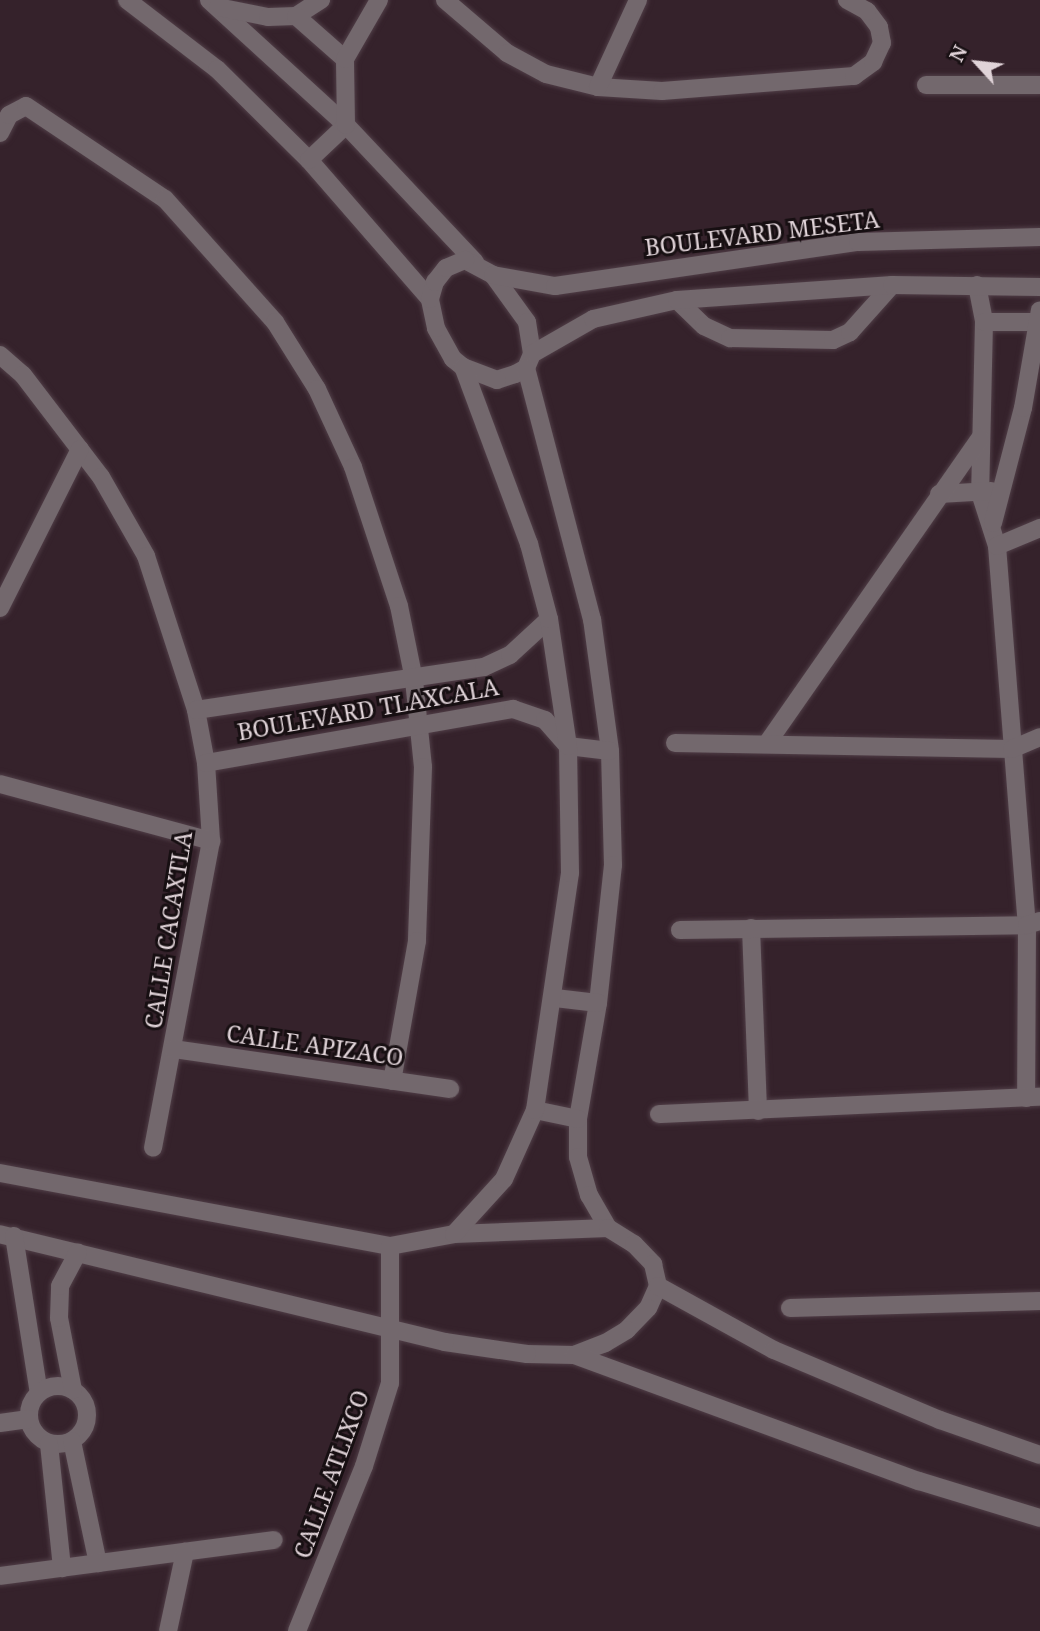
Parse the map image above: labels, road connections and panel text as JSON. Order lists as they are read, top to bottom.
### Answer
{
  "streets": {
    "street": [
      "BOULEVARD MESETA",
      "BOULEVARD TLAXCALA",
      "CALLE CACAXTLA",
      "CALLE APIZACO",
      "CALLE ATLIXCO"
    ]
  },
  "crossings": [
    ["BOULEVARD TLAXCALA", "CALLE CACAXTLA"],
    ["CALLE CACAXTLA", "CALLE APIZACO"]
  ],
  "north": "top left"
}
